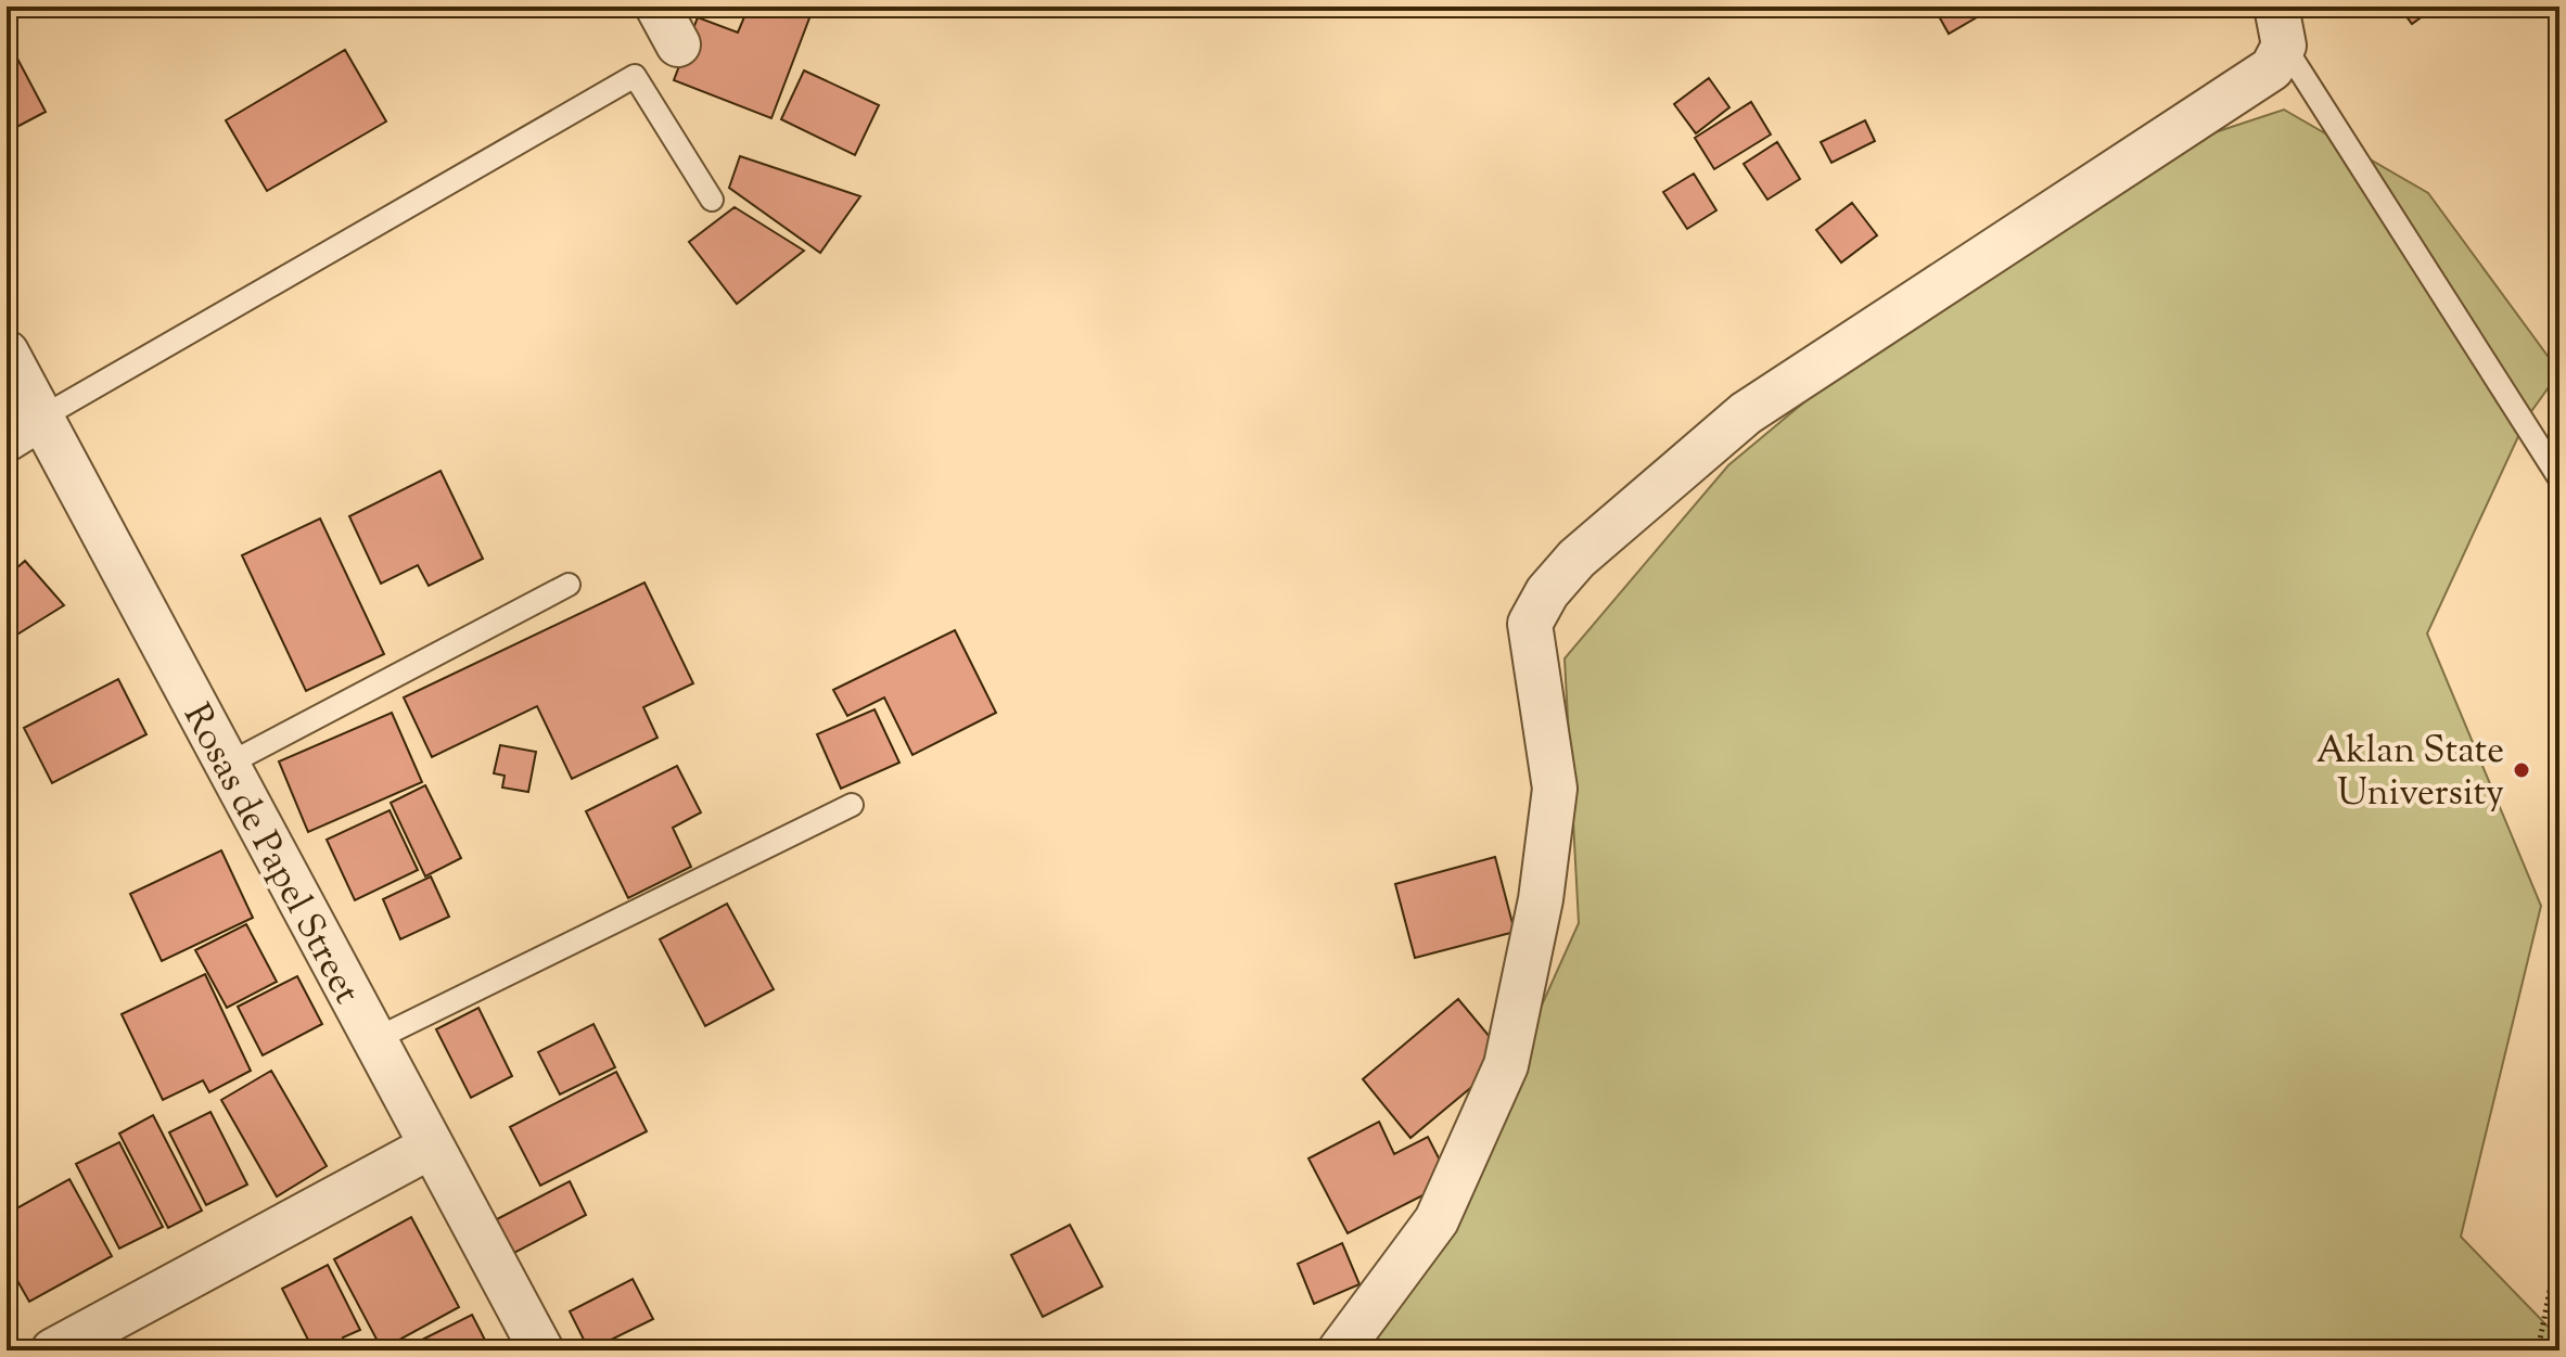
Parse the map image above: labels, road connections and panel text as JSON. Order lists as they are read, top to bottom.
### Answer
{
  "streets": {
    "street": ["Rosas de Papel Street"]
  },
  "places": ["Aklan State University"]
}
